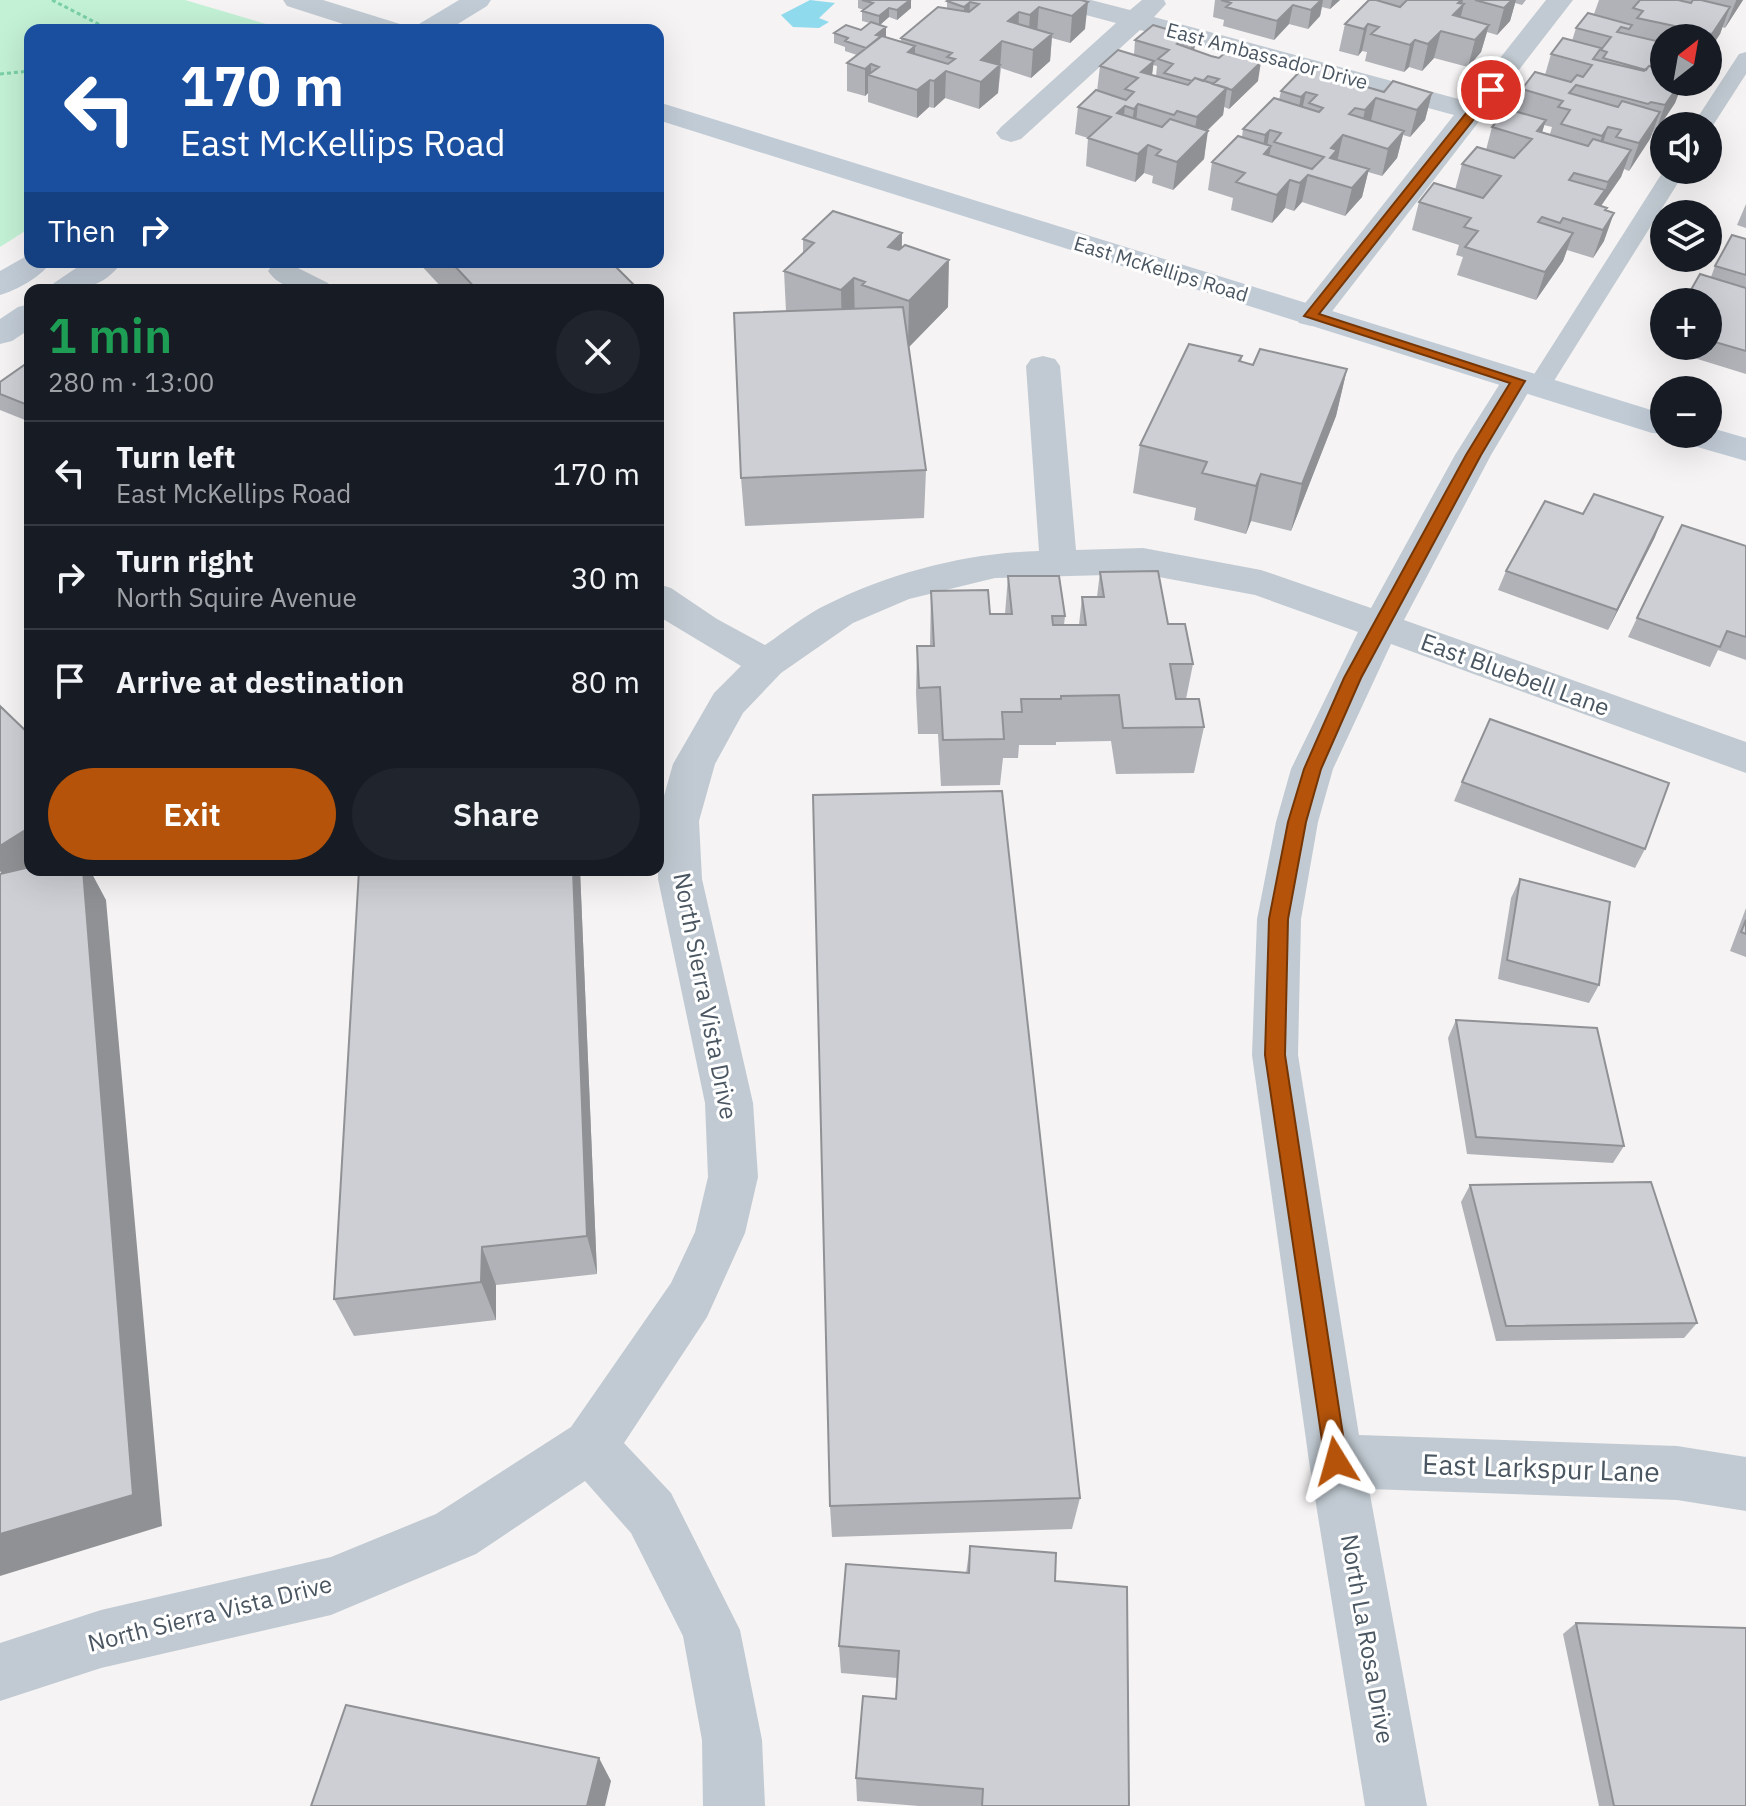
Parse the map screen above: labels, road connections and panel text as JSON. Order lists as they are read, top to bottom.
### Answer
{
  "streets": {
    "street": [
      "East Ambassador Drive",
      "East McKellips Road",
      "East Bluebell Lane",
      "North Sierra Vista Drive",
      "East Larkspur Lane",
      "North La Rosa Drive"
    ]
  },
  "crossings": [
    ["East McKellips Road", "North La Rosa Drive"],
    ["East Bluebell Lane", "North Sierra Vista Drive"],
    ["East Bluebell Lane", "North La Rosa Drive"],
    ["East Larkspur Lane", "North La Rosa Drive"]
  ],
  "north": "top right",
  "page": {
    "map_buttons": ["+", "−"],
    "turn": ["170 m", "East McKellips Road"],
    "then": "Then",
    "heading": ["1 min", "280 m · 13:00"],
    "list": [
      {
        "name": "Turn left",
        "note": "East McKellips Road",
        "value": "170 m"
      },
      {
        "name": "Turn right",
        "note": "North Squire Avenue",
        "value": "30 m"
      },
      {
        "name": "Arrive at destination",
        "value": "80 m"
      }
    ],
    "buttons": ["Exit", "Share"]
  }
}
